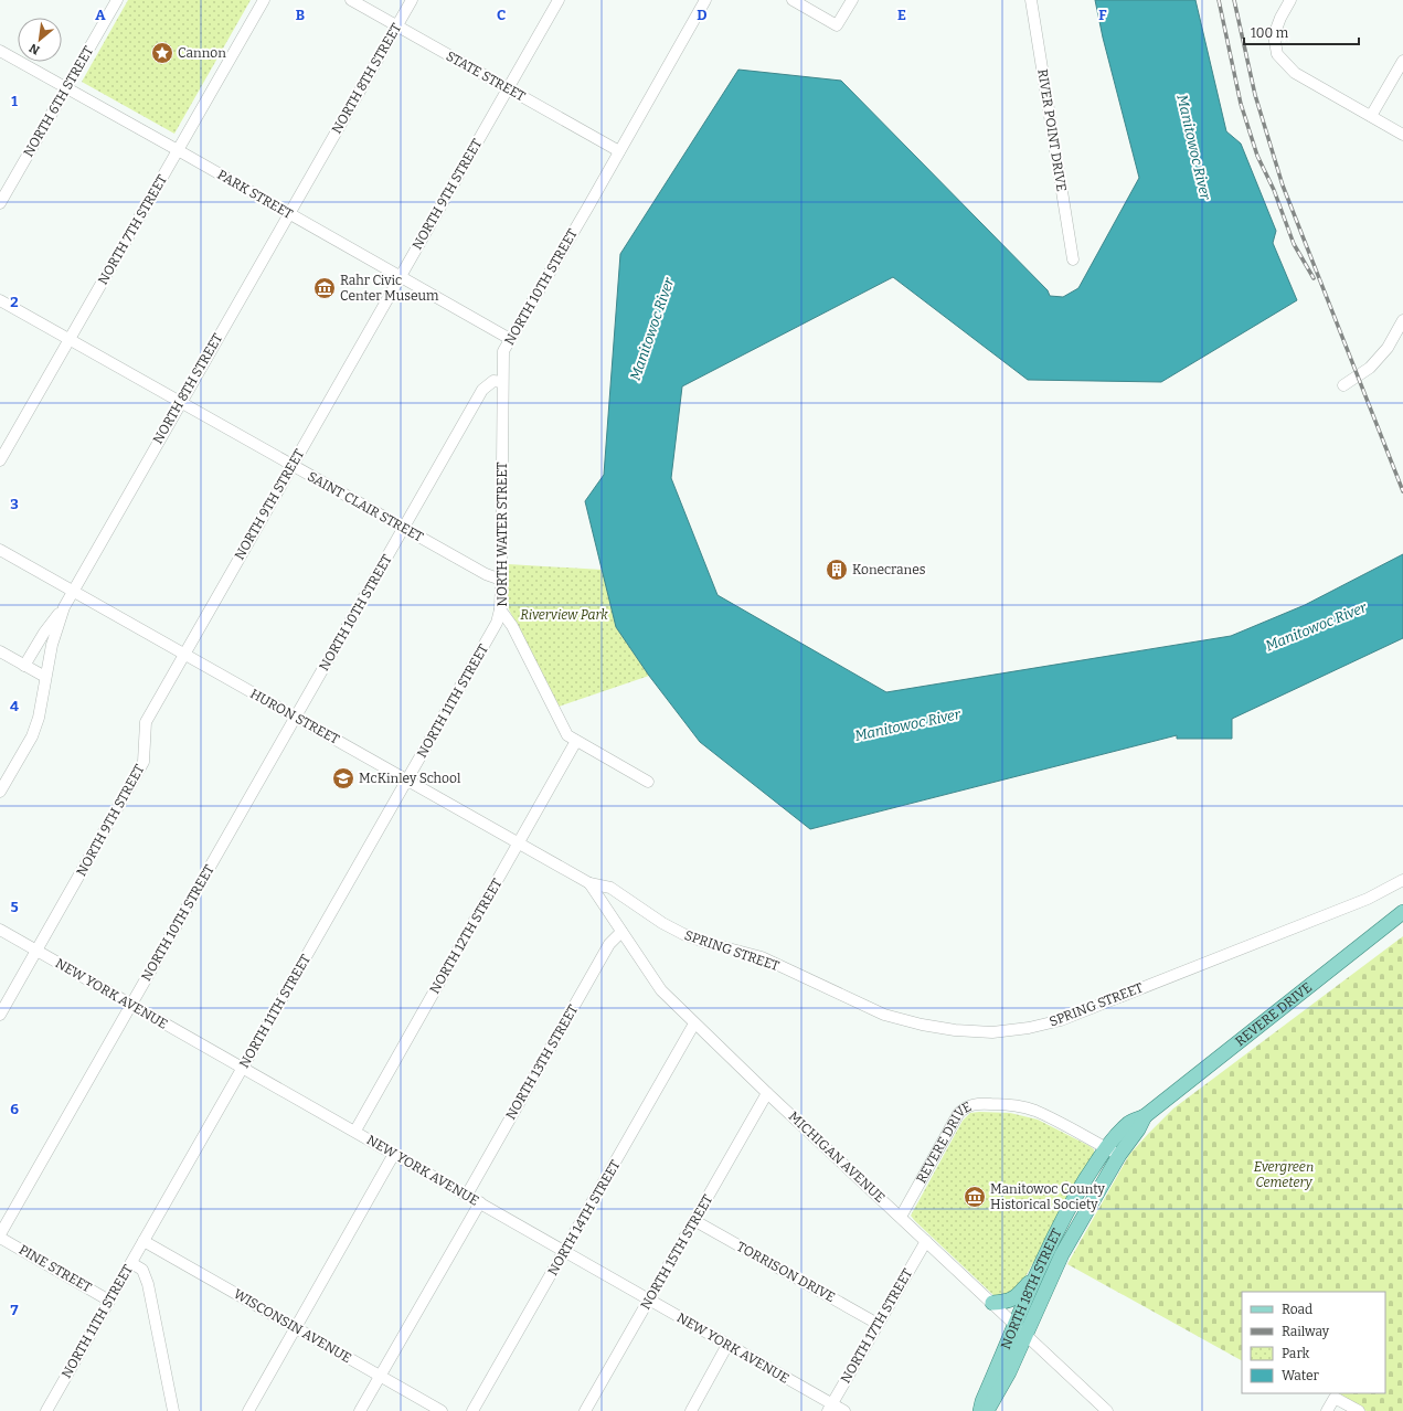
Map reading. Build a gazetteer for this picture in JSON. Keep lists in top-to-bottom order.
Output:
{
  "streets": {
    "main road": ["REVERE DRIVE", "NORTH 18TH STREET"],
    "street": [
      "STATE STREET",
      "NORTH 8TH STREET",
      "NORTH 6TH STREET",
      "RIVER POINT DRIVE",
      "PARK STREET",
      "NORTH 9TH STREET",
      "NORTH 7TH STREET",
      "NORTH 10TH STREET",
      "SAINT CLAIR STREET",
      "NORTH WATER STREET",
      "NORTH 11TH STREET",
      "HURON STREET",
      "NORTH 12TH STREET",
      "SPRING STREET",
      "NEW YORK AVENUE",
      "NORTH 13TH STREET",
      "MICHIGAN AVENUE",
      "NORTH 14TH STREET",
      "NORTH 15TH STREET",
      "PINE STREET",
      "TORRISON DRIVE",
      "WISCONSIN AVENUE",
      "NORTH 17TH STREET"
    ]
  },
  "crossings": [
    ["STATE STREET", "NORTH 8TH STREET"],
    ["STATE STREET", "NORTH 9TH STREET"],
    ["STATE STREET", "NORTH 10TH STREET"],
    ["NORTH 8TH STREET", "PARK STREET"],
    ["NORTH 8TH STREET", "SAINT CLAIR STREET"],
    ["NORTH 8TH STREET", "HURON STREET"],
    ["NORTH 6TH STREET", "PARK STREET"],
    ["PARK STREET", "NORTH 9TH STREET"],
    ["PARK STREET", "NORTH 7TH STREET"],
    ["PARK STREET", "NORTH 10TH STREET"],
    ["NORTH 9TH STREET", "SAINT CLAIR STREET"],
    ["NORTH 9TH STREET", "HURON STREET"],
    ["NORTH 9TH STREET", "NEW YORK AVENUE"],
    ["NORTH 7TH STREET", "SAINT CLAIR STREET"],
    ["NORTH 10TH STREET", "SAINT CLAIR STREET"],
    ["NORTH 10TH STREET", "NORTH WATER STREET"],
    ["NORTH 10TH STREET", "HURON STREET"],
    ["NORTH 10TH STREET", "NEW YORK AVENUE"],
    ["SAINT CLAIR STREET", "NORTH WATER STREET"],
    ["NORTH WATER STREET", "NORTH 11TH STREET"],
    ["NORTH WATER STREET", "NORTH 12TH STREET"],
    ["NORTH 11TH STREET", "HURON STREET"],
    ["NORTH 11TH STREET", "NEW YORK AVENUE"],
    ["NORTH 11TH STREET", "PINE STREET"],
    ["NORTH 11TH STREET", "WISCONSIN AVENUE"],
    ["HURON STREET", "NORTH 12TH STREET"],
    ["HURON STREET", "SPRING STREET"],
    ["HURON STREET", "MICHIGAN AVENUE"],
    ["NORTH 12TH STREET", "NEW YORK AVENUE"],
    ["SPRING STREET", "MICHIGAN AVENUE"],
    ["NEW YORK AVENUE", "NORTH 13TH STREET"],
    ["NEW YORK AVENUE", "NORTH 14TH STREET"],
    ["NEW YORK AVENUE", "NORTH 15TH STREET"],
    ["NEW YORK AVENUE", "NORTH 17TH STREET"],
    ["REVERE DRIVE", "MICHIGAN AVENUE"],
    ["REVERE DRIVE", "NORTH 18TH STREET"],
    ["NORTH 13TH STREET", "MICHIGAN AVENUE"],
    ["MICHIGAN AVENUE", "NORTH 14TH STREET"],
    ["MICHIGAN AVENUE", "NORTH 15TH STREET"],
    ["MICHIGAN AVENUE", "NORTH 18TH STREET"],
    ["MICHIGAN AVENUE", "NORTH 17TH STREET"],
    ["NORTH 15TH STREET", "TORRISON DRIVE"],
    ["TORRISON DRIVE", "NORTH 17TH STREET"]
  ],
  "water": ["Manitowoc River"],
  "parks": ["Riverview Park", "Evergreen Cemetery"],
  "places": {
    "place": ["Cannon"],
    "museum": ["Rahr Civic Center Museum", "Manitowoc County Historical Society"],
    "building": ["Konecranes"],
    "school or university": ["McKinley School"]
  },
  "legend": [
    "Road",
    "Railway",
    "Park",
    "Water"
  ],
  "scale_bar": "100 m",
  "north": "bottom left",
  "grid": {
    "columns": [
      "A",
      "B",
      "C",
      "D",
      "E",
      "F"
    ],
    "rows": [
      "1",
      "2",
      "3",
      "4",
      "5",
      "6",
      "7"
    ]
  }
}
